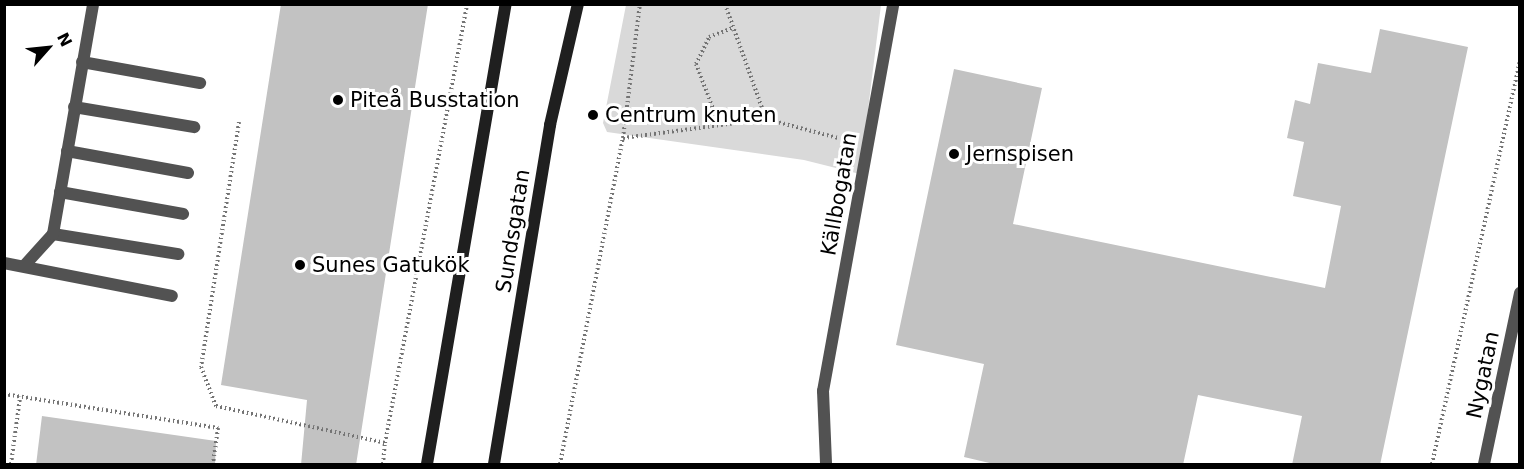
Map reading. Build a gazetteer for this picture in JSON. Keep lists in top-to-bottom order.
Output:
{
  "streets": {
    "main road": ["Sundsgatan"],
    "street": ["Källbogatan", "Nygatan"]
  },
  "places": [
    "Piteå Busstation",
    "Centrum knuten",
    "Jernspisen",
    "Sunes Gatukök"
  ],
  "north": "top right"
}
